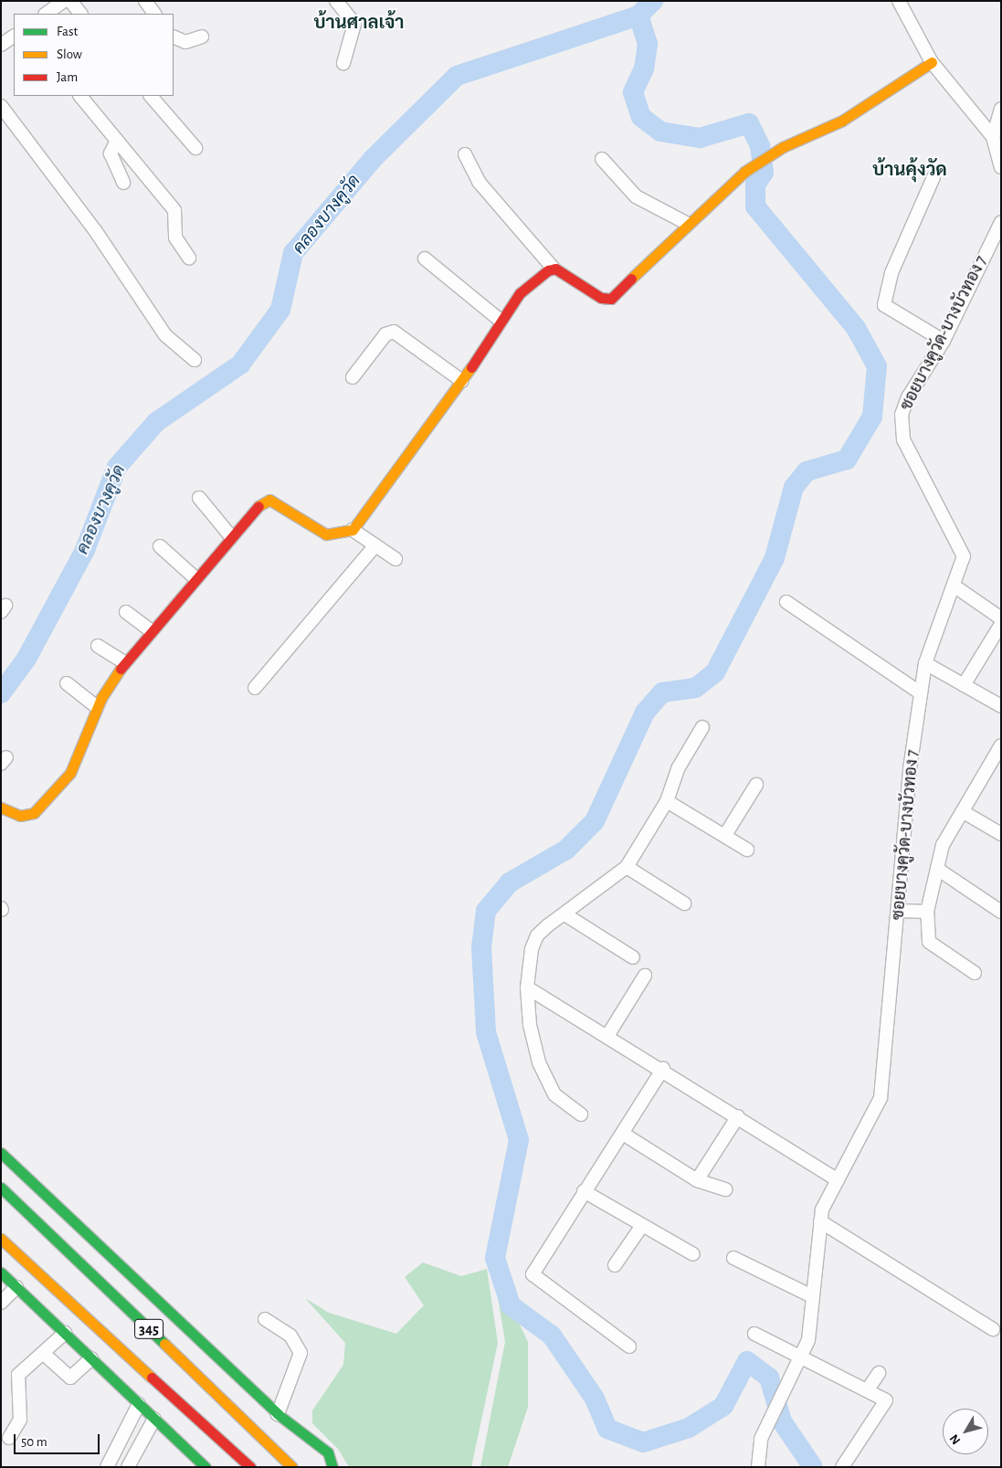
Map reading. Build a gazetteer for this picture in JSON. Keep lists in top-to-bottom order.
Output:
{
  "streets": {
    "main road": ["345"],
    "street": ["ซอยบางคูวัด-บางบัวทอง 7"]
  },
  "districts": ["บ้านศาลเจ้า", "บ้านคุ้งวัด"],
  "water": ["คลองบางคูวัด"],
  "legend": ["Fast", "Slow", "Jam"],
  "scale_bar": "50 m",
  "north": "bottom left"
}
